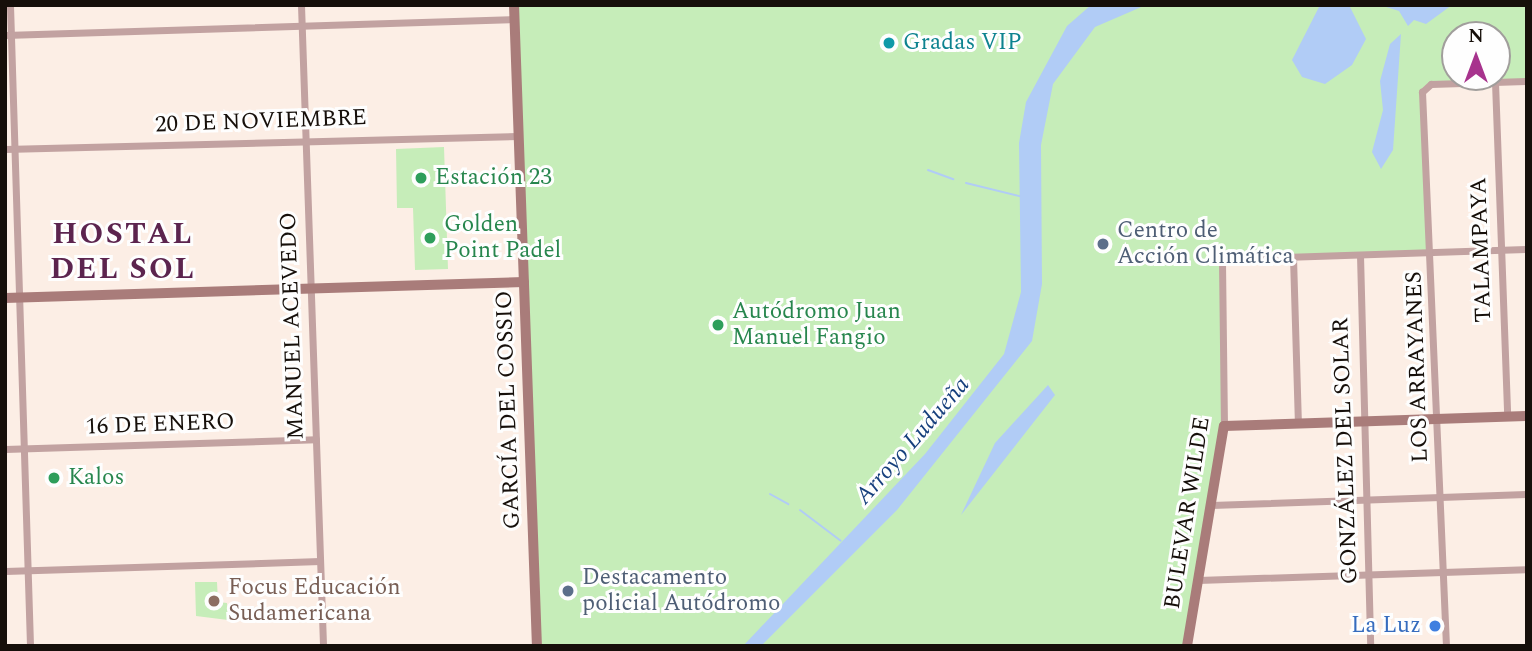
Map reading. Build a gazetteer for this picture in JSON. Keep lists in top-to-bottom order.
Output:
{
  "streets": {
    "street": [
      "20 DE NOVIEMBRE",
      "TALAMPAYA",
      "MANUEL ACEVEDO",
      "LOS ARRAYANES",
      "GARCÍA DEL COSSIO",
      "16 DE ENERO",
      "GONZÁLEZ DEL SOLAR",
      "BULEVAR WILDE"
    ]
  },
  "crossings": [
    ["20 DE NOVIEMBRE", "MANUEL ACEVEDO"],
    ["20 DE NOVIEMBRE", "GARCÍA DEL COSSIO"],
    ["MANUEL ACEVEDO", "16 DE ENERO"]
  ],
  "districts": ["HOSTAL DEL SOL"],
  "water": ["Arroyo Ludueña"],
  "places": [
    "Gradas VIP",
    "Estación 23",
    "Golden Point Padel",
    "Centro de Acción Climática",
    "Autódromo Juan Manuel Fangio",
    "Kalos",
    "Destacamento policial Autódromo",
    "Focus Educación Sudamericana",
    "La Luz"
  ],
  "north": "top"
}
